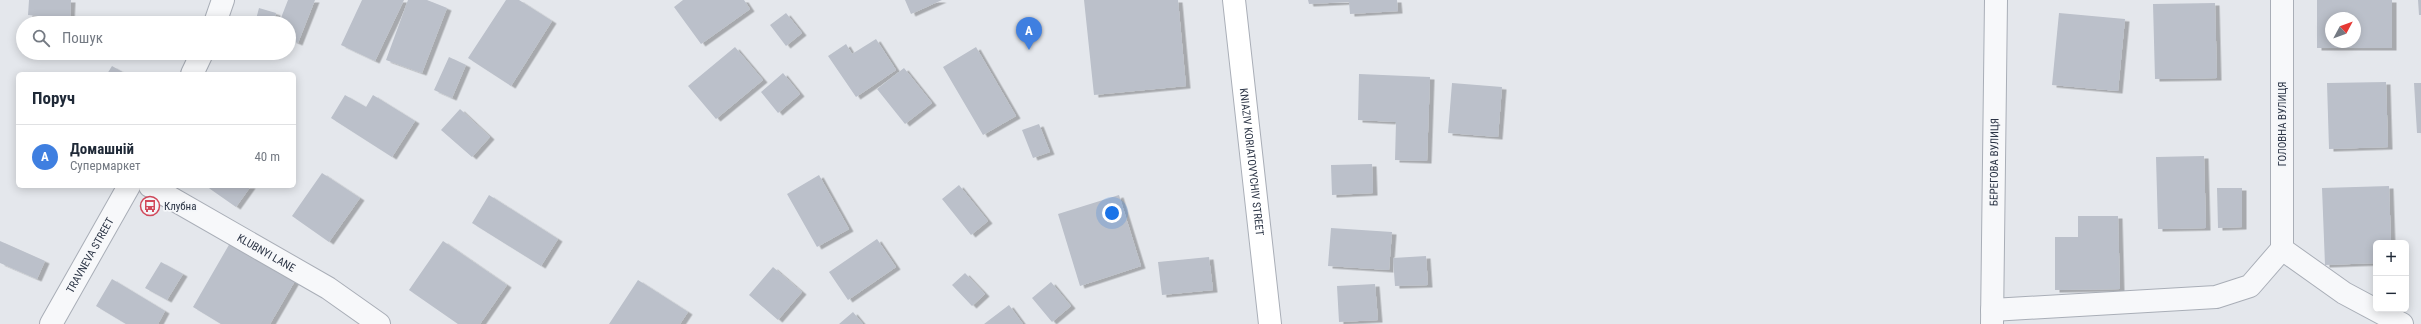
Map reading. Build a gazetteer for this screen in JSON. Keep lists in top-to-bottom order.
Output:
{
  "streets": {
    "main road": ["KNIAZIV KORIATOVYCHIV STREET"],
    "street": [
      "ГОЛОВНА ВУЛИЦЯ",
      "БЕРЕГОВА ВУЛИЦЯ",
      "KLUBNYI LANE",
      "TRAVNEVA STREET"
    ]
  },
  "places": {
    "bus stop": ["Клубна"]
  },
  "north": "top right",
  "page": {
    "search": "Пошук",
    "pins": "A",
    "heading": "Поруч",
    "list": [
      {
        "mark": "A",
        "name": "Домашній",
        "note": "Супермаркет",
        "value": "40 m"
      }
    ],
    "map_buttons": ["+", "−"]
  }
}
